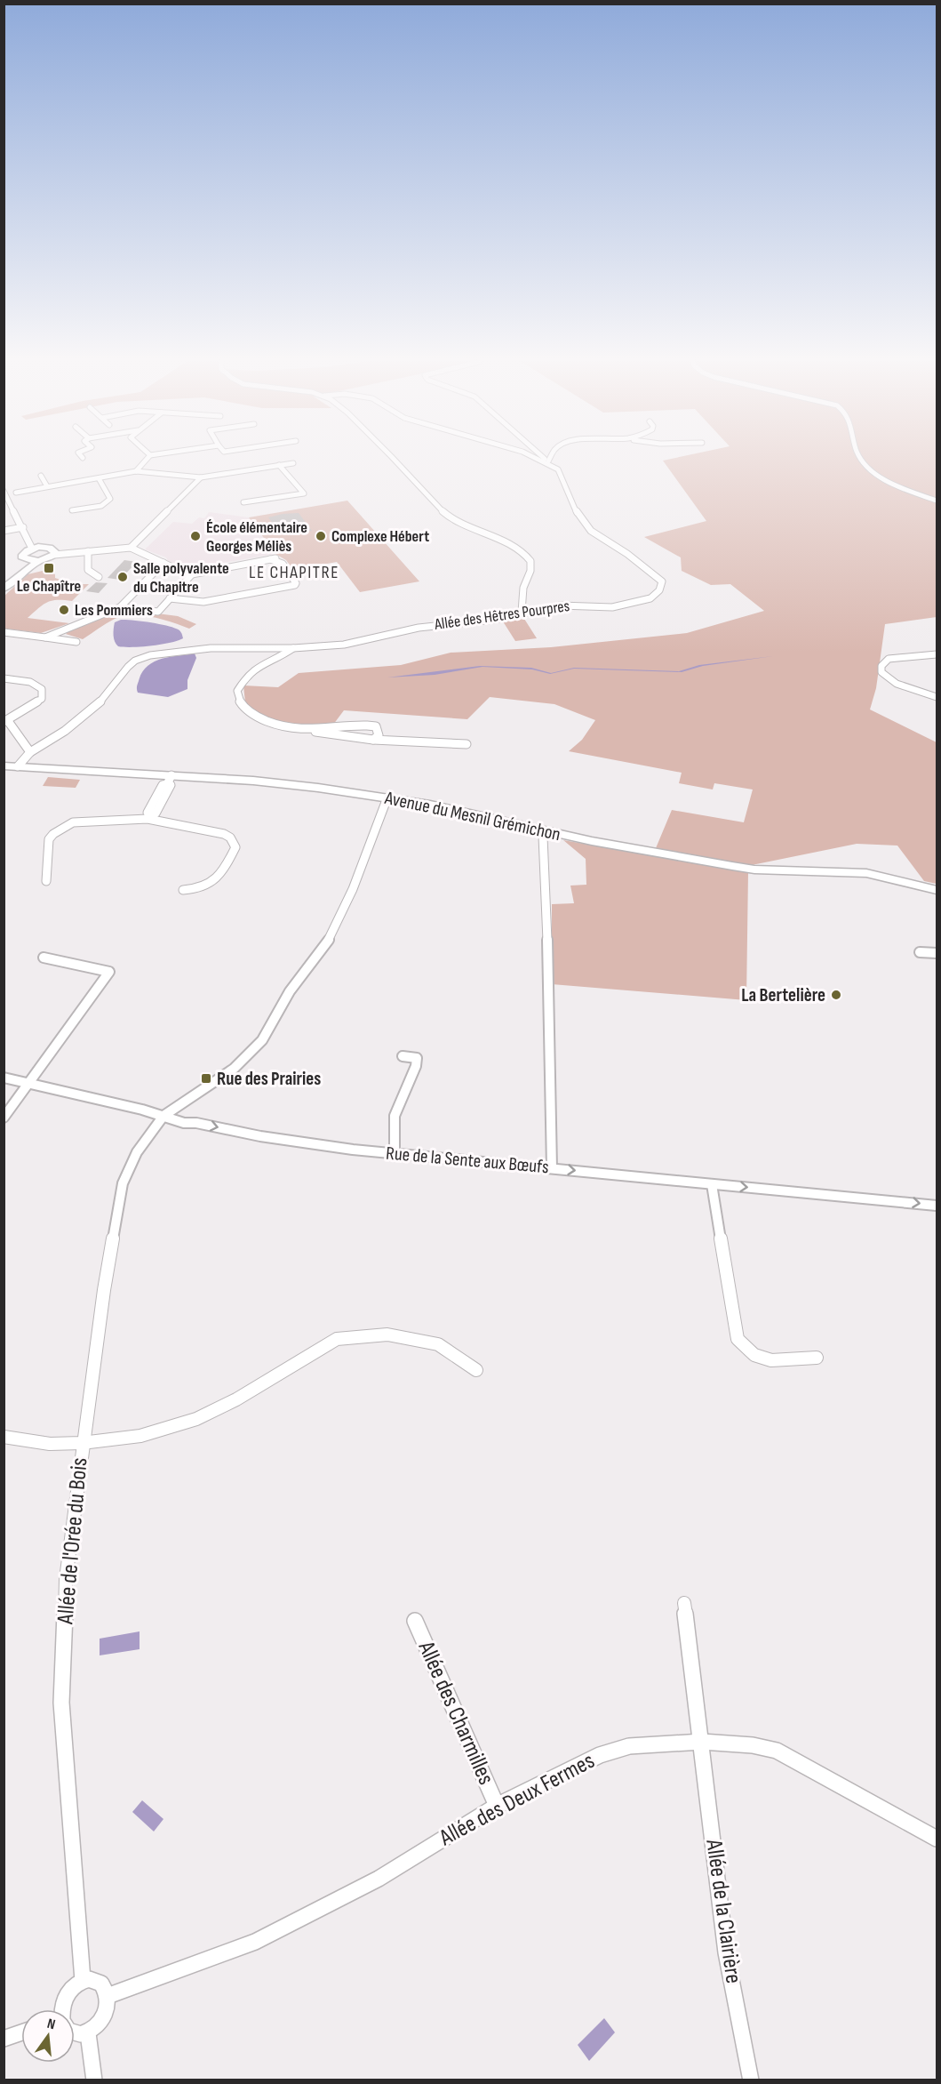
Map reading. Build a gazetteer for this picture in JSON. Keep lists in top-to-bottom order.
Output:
{
  "streets": {
    "street": [
      "Allée des Hêtres Pourpres",
      "Avenue du Mesnil Grémichon",
      "Rue de la Sente aux Bœufs",
      "Allée de l'Orée du Bois",
      "Allée des Charmilles",
      "Allée des Deux Fermes",
      "Allée de la Clairière"
    ]
  },
  "crossings": [
    ["Allée des Hêtres Pourpres", "Avenue du Mesnil Grémichon"],
    ["Avenue du Mesnil Grémichon", "Allée de l'Orée du Bois"],
    ["Rue de la Sente aux Bœufs", "Allée de l'Orée du Bois"],
    ["Allée des Charmilles", "Allée des Deux Fermes"],
    ["Allée des Deux Fermes", "Allée de la Clairière"]
  ],
  "one_way": ["Rue de la Sente aux Bœufs"],
  "districts": ["LE CHAPITRE"],
  "places": {
    "other": [
      "École élémentaire Georges Méliès",
      "Complexe Hébert",
      "Salle polyvalente du Chapitre",
      "Les Pommiers",
      "La Bertelière"
    ],
    "transit": ["Le Chapître", "Rue des Prairies"]
  },
  "north": "top"
}
